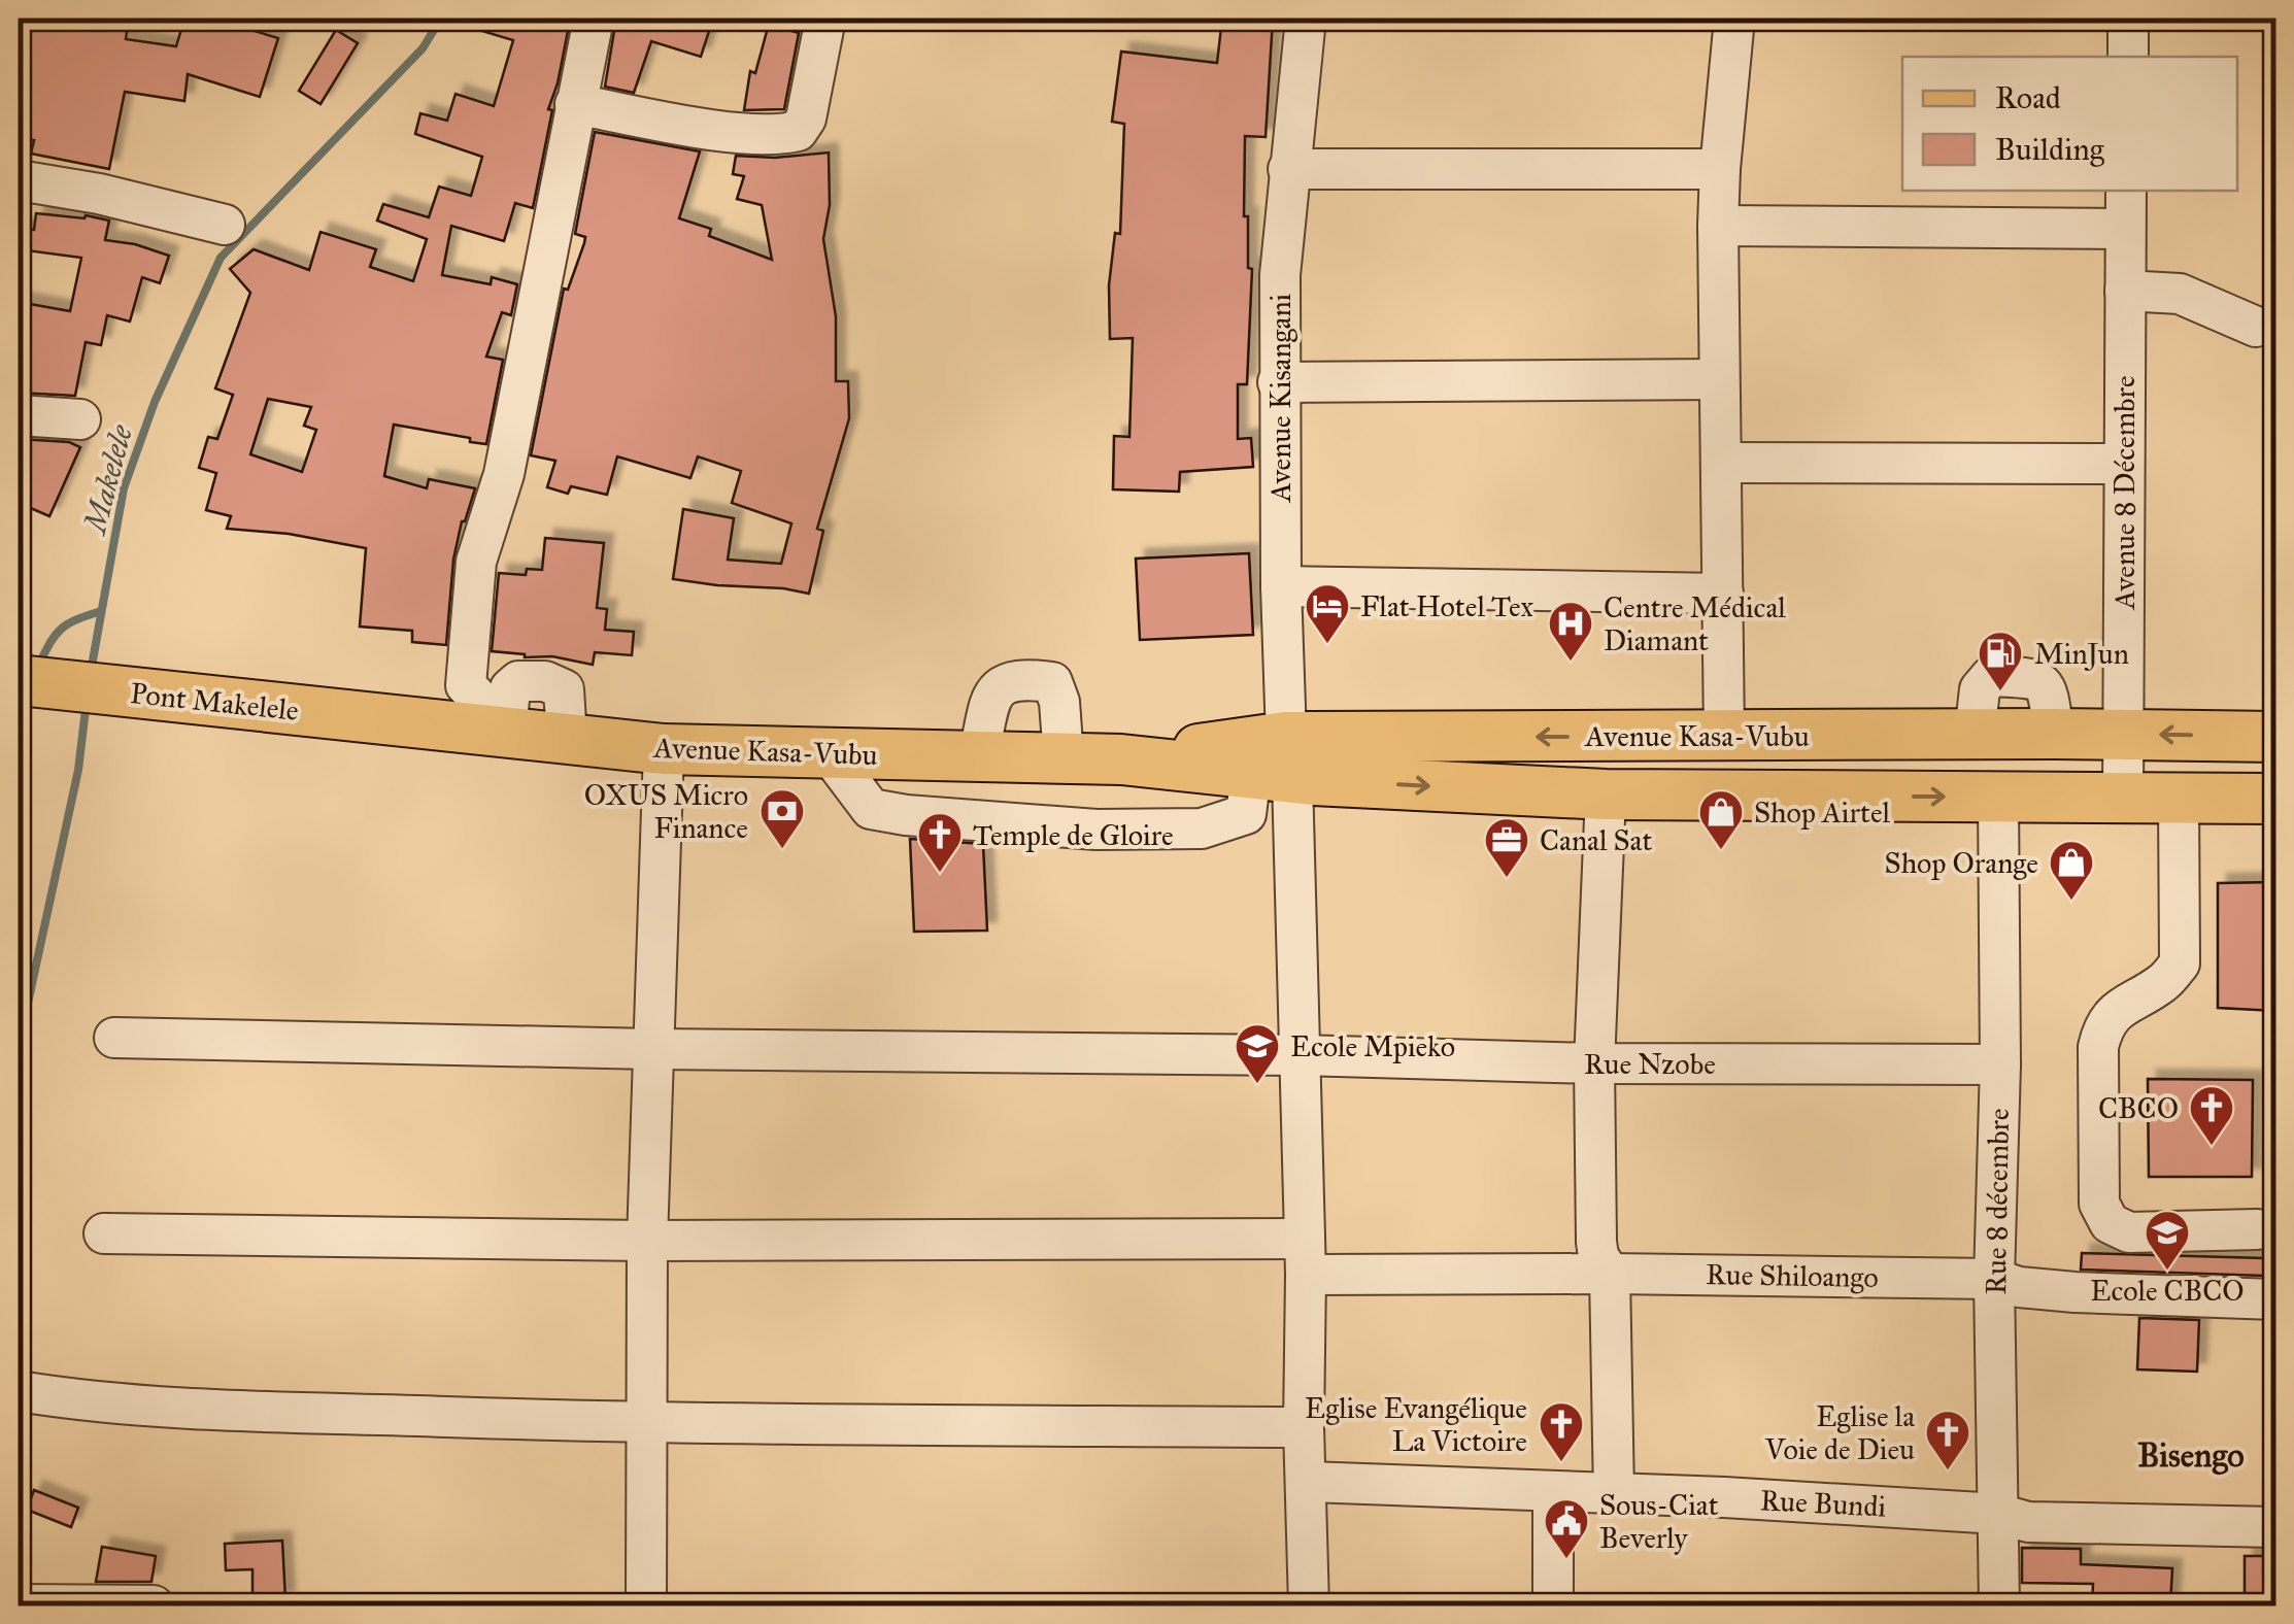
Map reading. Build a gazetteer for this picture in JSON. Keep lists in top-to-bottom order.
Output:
{
  "streets": {
    "main road": ["Pont Makelele", "Avenue Kasa-Vubu"],
    "street": [
      "Avenue Kisangani",
      "Avenue 8 Décembre",
      "Rue Nzobe",
      "Rue 8 décembre",
      "Rue Shiloango",
      "Rue Bundi"
    ]
  },
  "crossings": [
    ["Avenue Kisangani", "Avenue Kasa-Vubu"],
    ["Avenue Kisangani", "Rue Nzobe"],
    ["Avenue Kisangani", "Rue Shiloango"],
    ["Avenue Kisangani", "Rue Bundi"],
    ["Avenue 8 Décembre", "Avenue Kasa-Vubu"],
    ["Pont Makelele", "Avenue Kasa-Vubu"],
    ["Avenue Kasa-Vubu", "Rue 8 décembre"],
    ["Rue Nzobe", "Rue 8 décembre"],
    ["Rue 8 décembre", "Rue Shiloango"],
    ["Rue 8 décembre", "Rue Bundi"]
  ],
  "districts": ["Bisengo"],
  "water": ["Makelele"],
  "places": {
    "hotel": ["Flat Hotel Tex"],
    "hospital": ["Centre Médical Diamant"],
    "fuel station": ["MinJun"],
    "bank": ["OXUS Micro Finance"],
    "shop": ["Shop Airtel", "Shop Orange"],
    "church": [
      "Temple de Gloire",
      "CBCO",
      "Eglise Evangélique La Victoire",
      "Eglise la Voie de Dieu"
    ],
    "office": ["Canal Sat"],
    "school or university": ["Ecole Mpieko", "Ecole CBCO"],
    "public building": ["Sous-Ciat Beverly"]
  },
  "legend": ["Road", "Building"]
}
